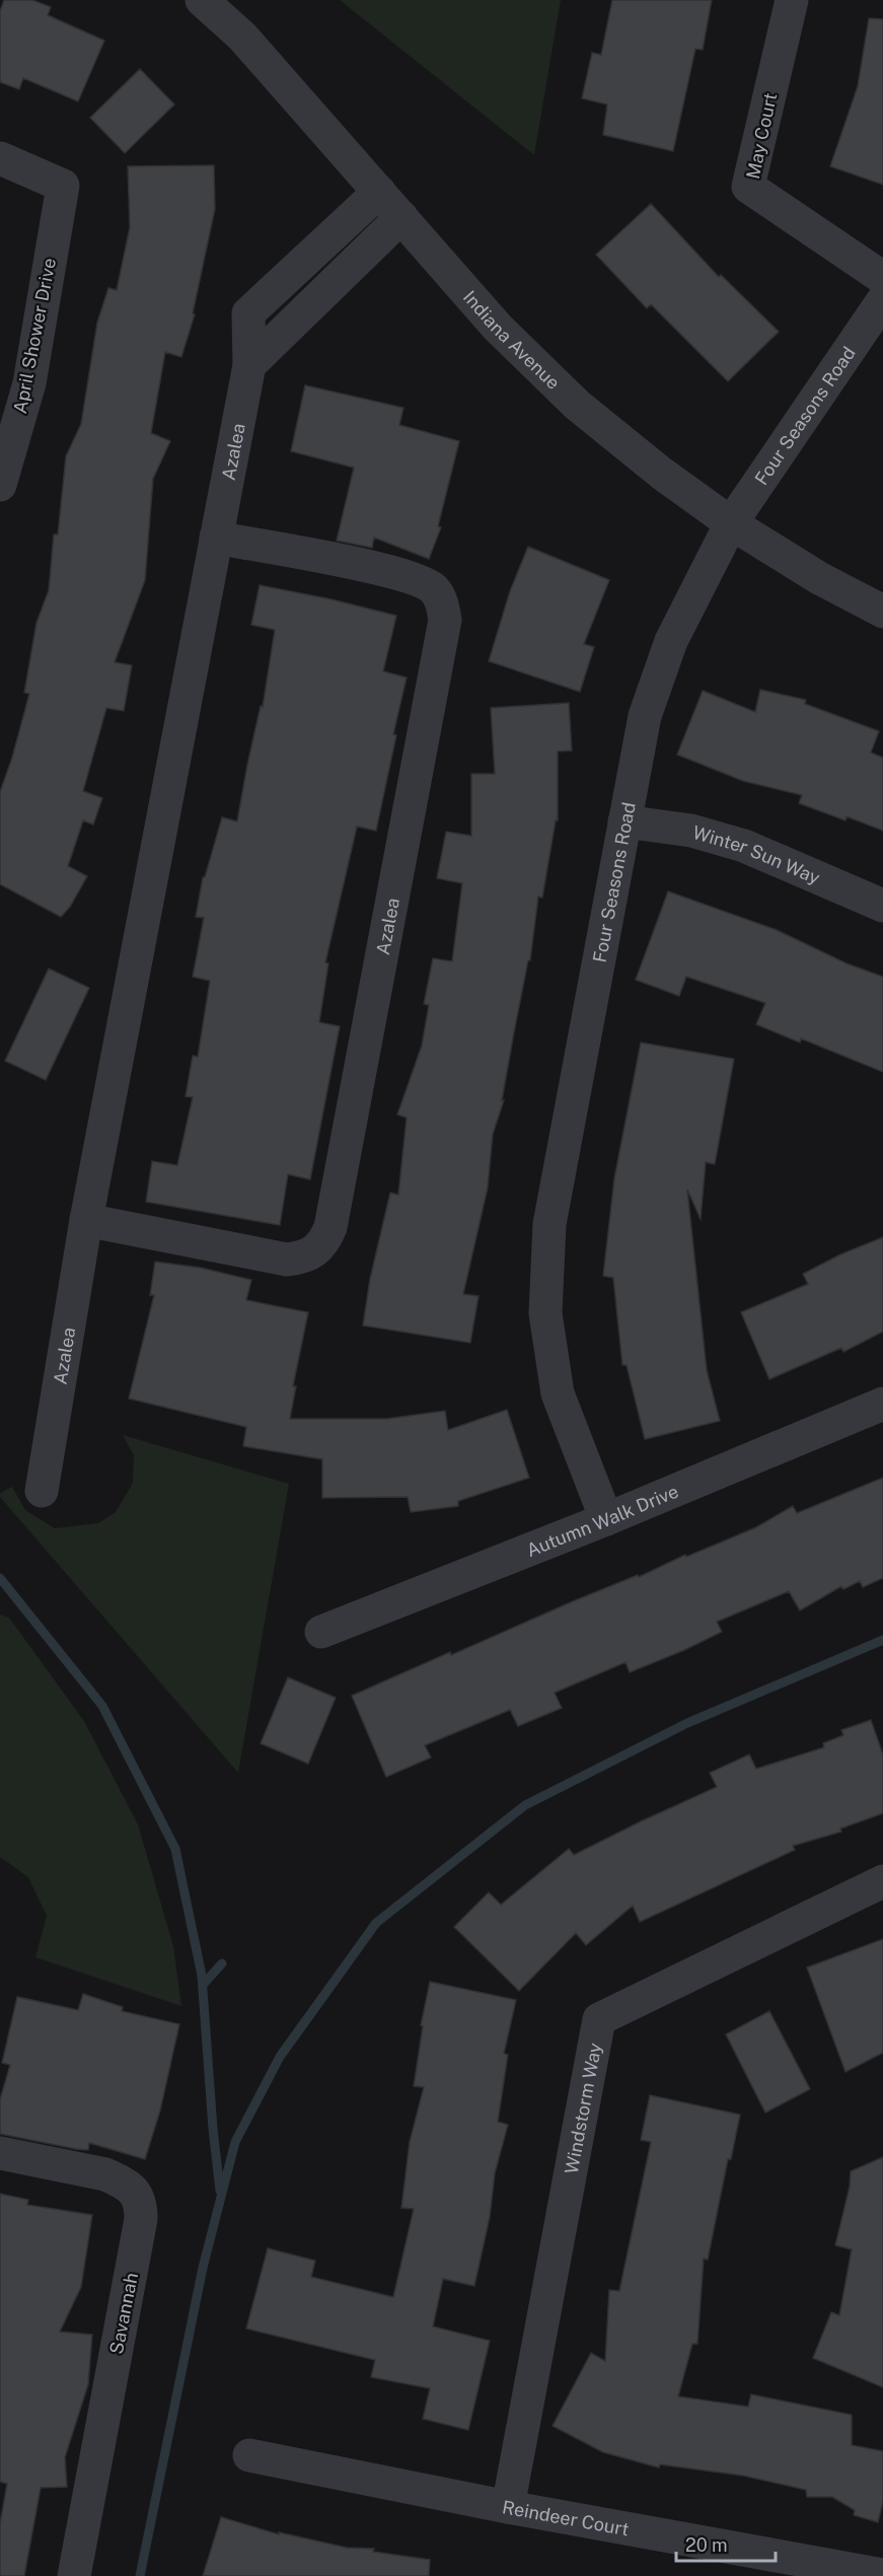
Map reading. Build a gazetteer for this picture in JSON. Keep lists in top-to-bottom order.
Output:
{
  "streets": {
    "street": [
      "May Court",
      "April Shower Drive",
      "Indiana Avenue",
      "Four Seasons Road",
      "Azalea",
      "Winter Sun Way",
      "Autumn Walk Drive",
      "Windstorm Way",
      "Savannah",
      "Reindeer Court"
    ]
  },
  "crossings": [
    ["Indiana Avenue", "Four Seasons Road"],
    ["Indiana Avenue", "Azalea"],
    ["Four Seasons Road", "Winter Sun Way"],
    ["Four Seasons Road", "Autumn Walk Drive"],
    ["Windstorm Way", "Reindeer Court"]
  ],
  "scale_bar": "20 m"
}
